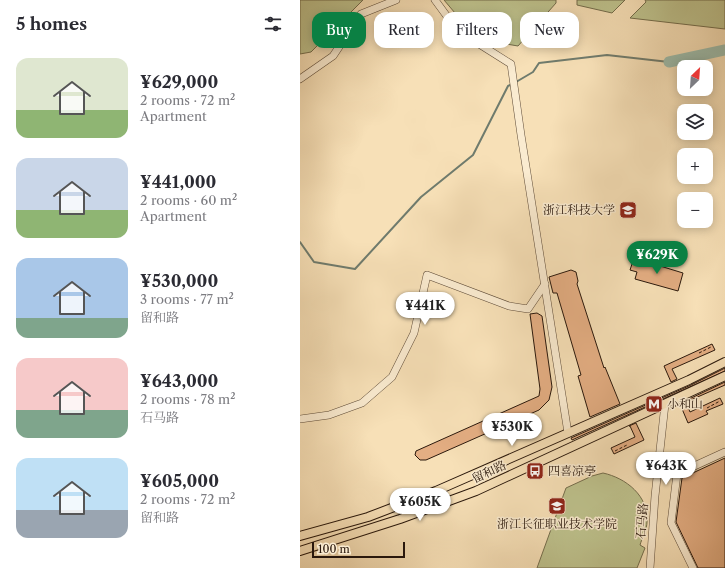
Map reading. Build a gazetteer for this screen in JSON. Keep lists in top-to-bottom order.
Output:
{
  "streets": {
    "main road": ["留和路"],
    "street": ["石马路"]
  },
  "crossings": [
    ["留和路", "石马路"]
  ],
  "places": {
    "school or university": ["浙江科技大学", "浙江长征职业技术学院"],
    "metro station": ["小和山"],
    "bus stop": ["四喜凉亭"]
  },
  "scale_bar": "100 m",
  "north": "top right",
  "page": {
    "heading": "5 homes",
    "chip": [
      "Buy",
      "Rent",
      "Filters",
      "New"
    ],
    "list": [
      {
        "name": "¥629,000",
        "note": "2 rooms · 72 m² · Apartment"
      },
      {
        "name": "¥441,000",
        "note": "2 rooms · 60 m² · Apartment"
      },
      {
        "name": "¥530,000",
        "note": "3 rooms · 77 m² · 留和路"
      },
      {
        "name": "¥643,000",
        "note": "2 rooms · 78 m² · 石马路"
      },
      {
        "name": "¥605,000",
        "note": "2 rooms · 72 m² · 留和路"
      }
    ],
    "map_buttons": ["+", "−"],
    "price": [
      "¥629K",
      "¥441K",
      "¥530K",
      "¥643K",
      "¥605K"
    ],
    "scale": "100 m"
  }
}
